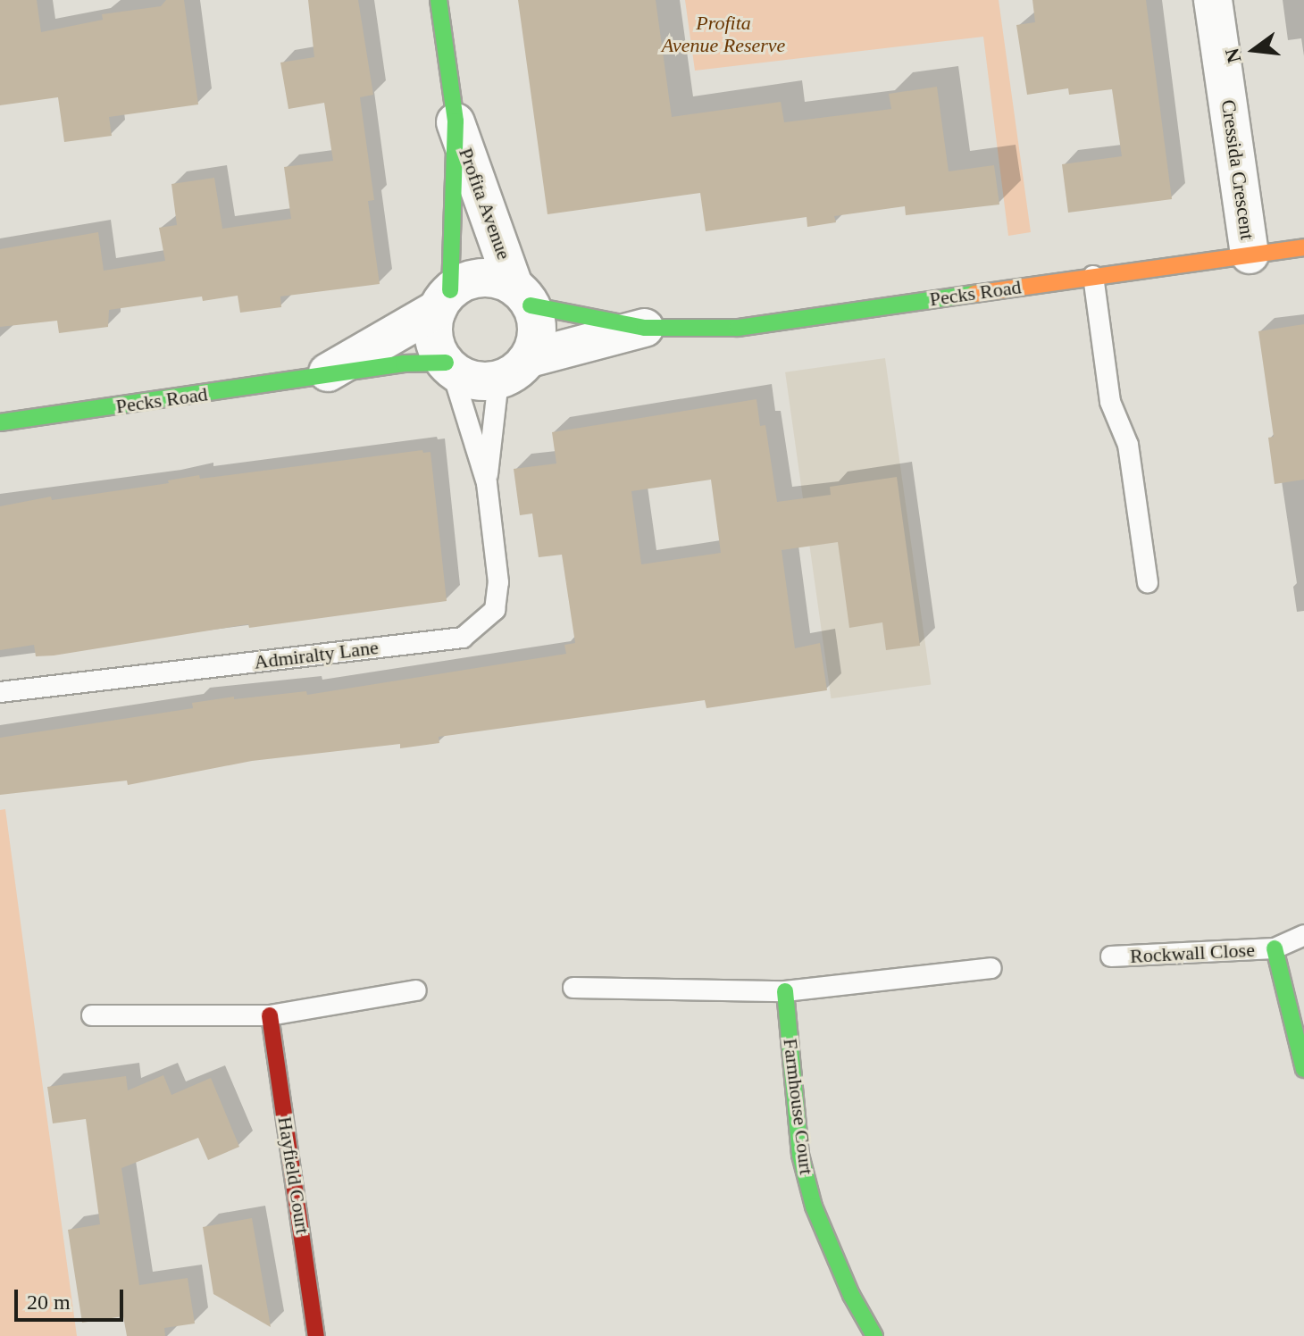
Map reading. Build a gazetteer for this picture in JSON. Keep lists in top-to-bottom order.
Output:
{
  "streets": {
    "street": [
      "Cressida Crescent",
      "Profita Avenue",
      "Pecks Road",
      "Rockwall Close",
      "Farmhouse Court",
      "Hayfield Court"
    ],
    "lane": ["Admiralty Lane"]
  },
  "crossings": [
    ["Cressida Crescent", "Pecks Road"],
    ["Profita Avenue", "Pecks Road"],
    ["Profita Avenue", "Admiralty Lane"],
    ["Pecks Road", "Admiralty Lane"]
  ],
  "parks": ["Profita Avenue Reserve"],
  "scale_bar": "20 m",
  "north": "left"
}
